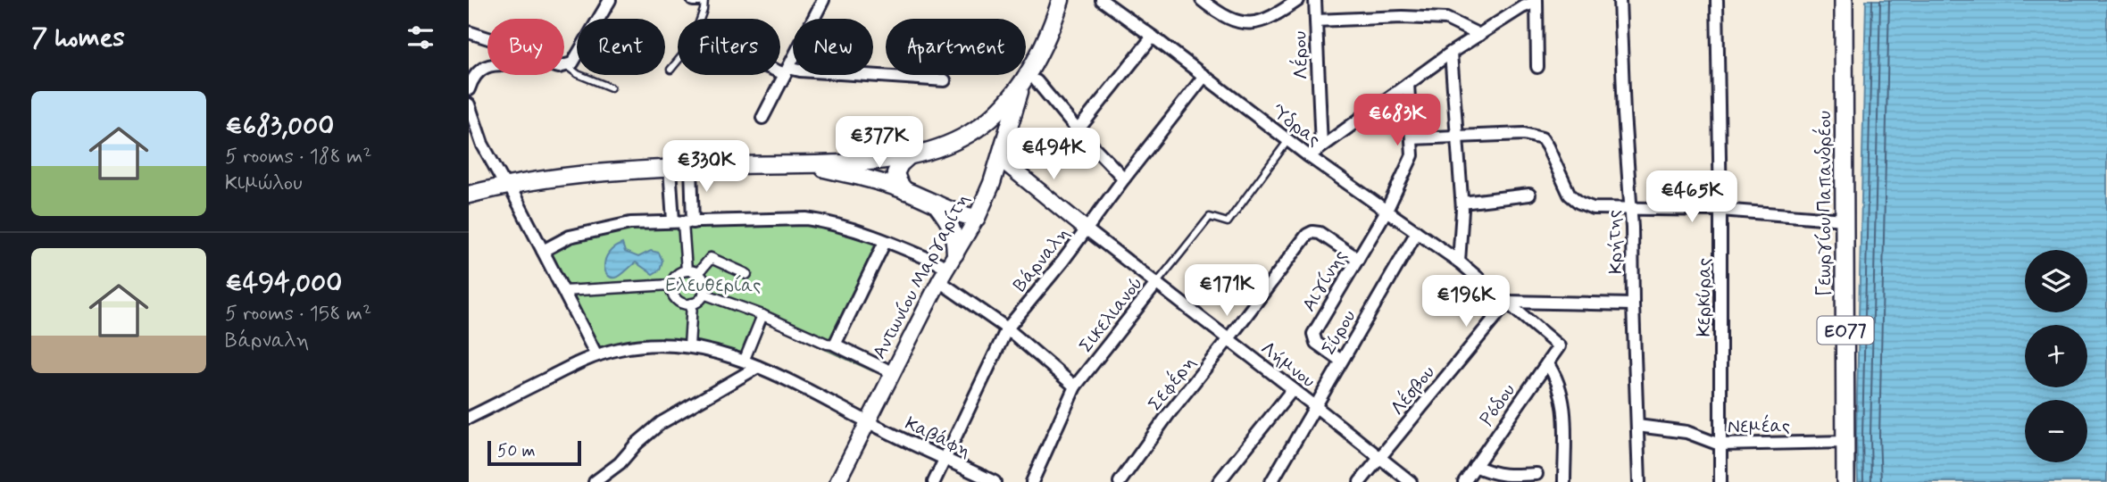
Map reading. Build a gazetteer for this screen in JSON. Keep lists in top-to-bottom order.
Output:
{
  "streets": {
    "main road": ["Γεωργίου Παπανδρέου", "Αντωνίου Μαργαρίτη", "ΕΟ77"],
    "street": [
      "Λέρου",
      "Ύδρας",
      "Κρήτης",
      "Βάρναλη",
      "Αιγίνης",
      "Κερκύρας",
      "Σικελιανού",
      "Σύρου",
      "Λήμνου",
      "Σεφέρη",
      "Λέσβου",
      "Ρόδου",
      "Νεμέας",
      "Καβάφη"
    ]
  },
  "crossings": [
    ["Ύδρας", "Βάρναλη"],
    ["Ύδρας", "Αιγίνης"],
    ["Ύδρας", "Σικελιανού"],
    ["Ύδρας", "Σύρου"],
    ["Ύδρας", "Λέσβου"],
    ["Ύδρας", "Ρόδου"],
    ["Γεωργίου Παπανδρέου", "Νεμέας"],
    ["Κρήτης", "Νεμέας"],
    ["Βάρναλη", "Λήμνου"],
    ["Βάρναλη", "Καβάφη"],
    ["Αντωνίου Μαργαρίτη", "Καβάφη"],
    ["Αιγίνης", "Σύρου"],
    ["Αιγίνης", "Σεφέρη"],
    ["Κερκύρας", "Νεμέας"],
    ["Σικελιανού", "Λήμνου"],
    ["Σύρου", "Λήμνου"],
    ["Λήμνου", "Σεφέρη"],
    ["Λήμνου", "Λέσβου"]
  ],
  "parks": ["Ελευθερίας"],
  "scale_bar": "50 m",
  "page": {
    "heading": "7 homes",
    "chip": [
      "Buy",
      "Rent",
      "Filters",
      "New",
      "Apartment"
    ],
    "list": [
      {
        "name": "€683,000",
        "note": "5 rooms · 188 m² · Κιμώλου"
      },
      {
        "name": "€494,000",
        "note": "5 rooms · 158 m² · Βάρναλη"
      }
    ],
    "price": [
      "€683K",
      "€377K",
      "€494K",
      "€330K",
      "€465K",
      "€171K",
      "€196K"
    ],
    "map_buttons": ["+", "−"],
    "scale": "50 m"
  }
}
